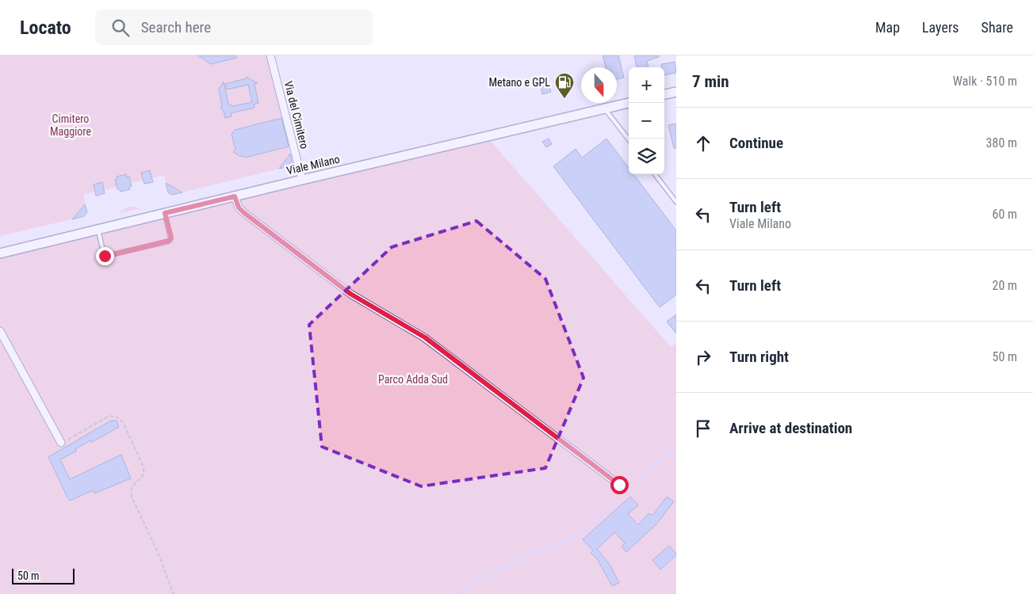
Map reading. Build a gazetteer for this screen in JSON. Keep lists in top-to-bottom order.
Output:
{
  "streets": {
    "street": ["Via del Cimitero", "Viale Milano"]
  },
  "crossings": [
    ["Via del Cimitero", "Viale Milano"]
  ],
  "parks": ["Cimitero Maggiore", "Parco Adda Sud"],
  "places": {
    "fuel station": ["Metano e GPL"]
  },
  "scale_bar": "50 m",
  "north": "bottom",
  "page": {
    "header": "Locato",
    "search": "Search here",
    "nav": ["Map", "Layers", "Share"],
    "heading": ["7 min", "Walk · 510 m"],
    "map_buttons": ["+", "−"],
    "list": [
      ["Continue", "380 m"],
      ["Turn left", "Viale Milano", "60 m"],
      ["Turn left", "20 m"],
      ["Turn right", "50 m"],
      "Arrive at destination"
    ],
    "scale": "50 m"
  }
}
